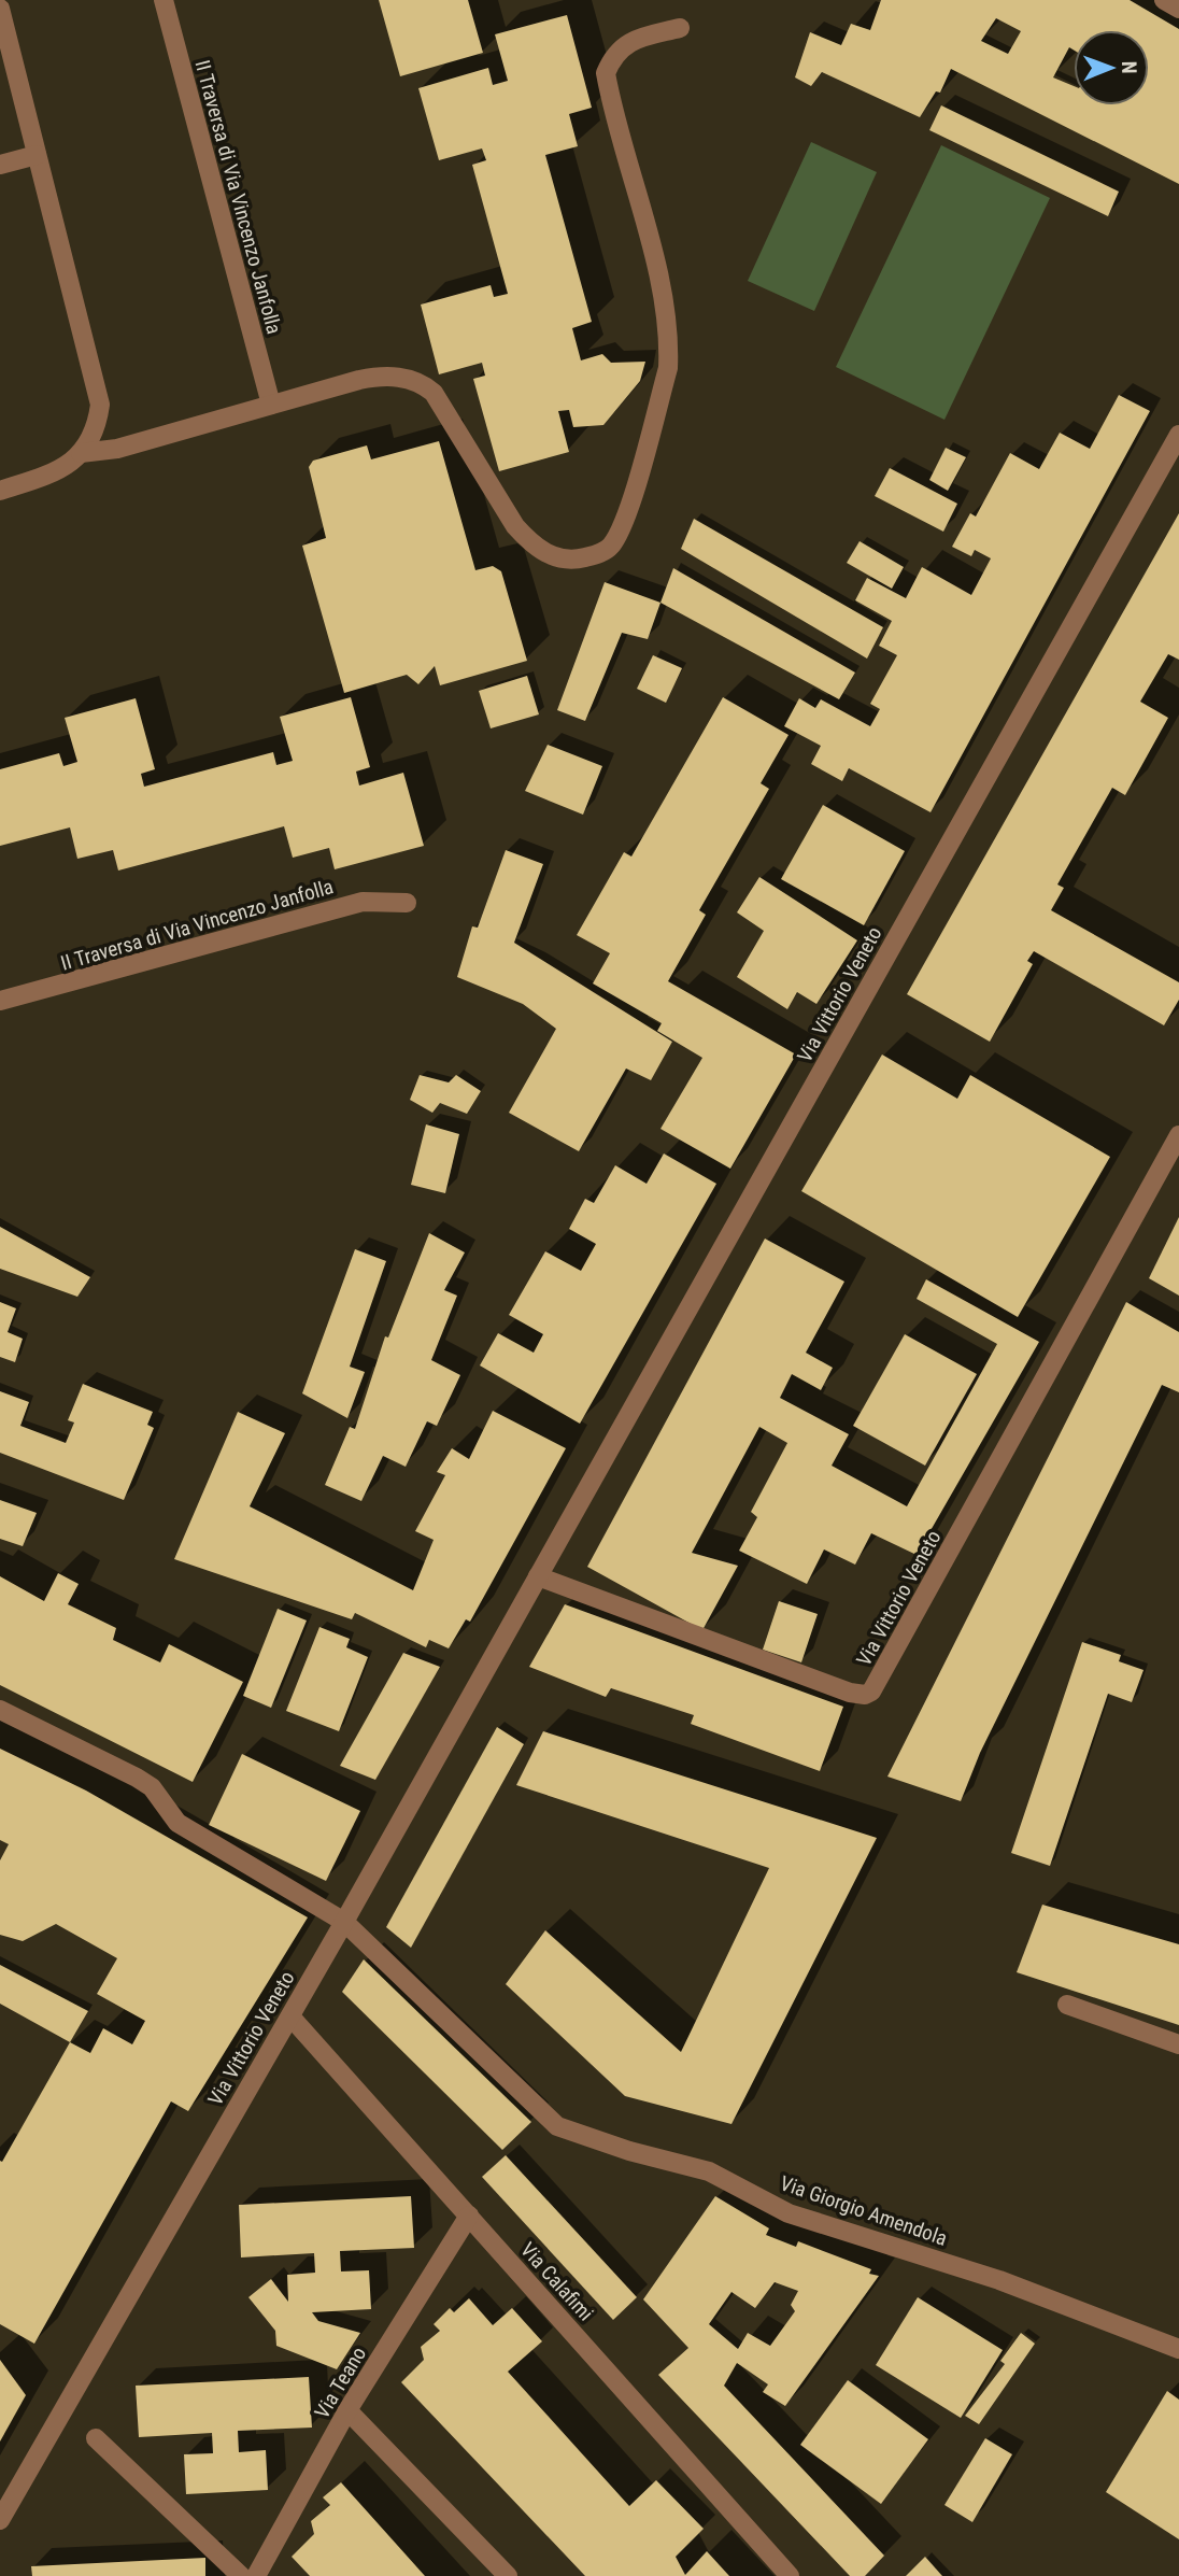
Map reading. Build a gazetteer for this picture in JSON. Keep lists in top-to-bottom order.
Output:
{
  "streets": {
    "street": [
      "II Traversa di Via Vincenzo Janfolla",
      "Via Vittorio Veneto",
      "Via Giorgio Amendola",
      "Via Calafimi",
      "Via Teano"
    ]
  },
  "crossings": [
    ["Via Vittorio Veneto", "Via Giorgio Amendola"],
    ["Via Vittorio Veneto", "Via Calafimi"],
    ["Via Calafimi", "Via Teano"]
  ],
  "north": "right"
}
